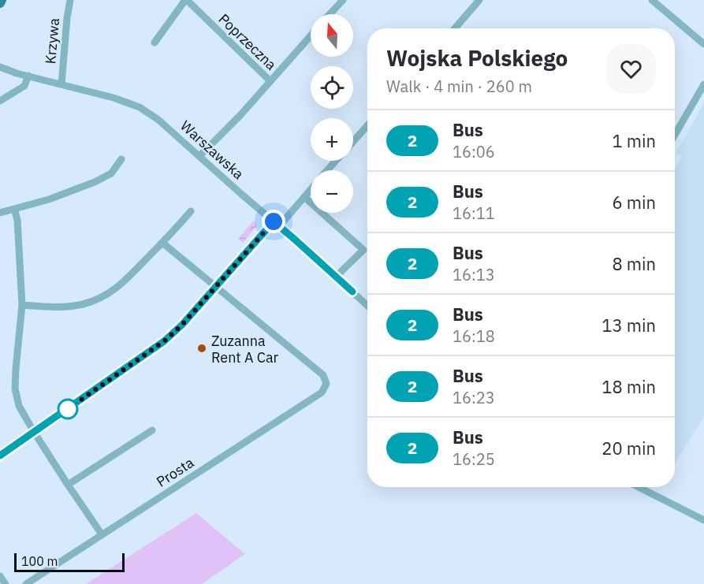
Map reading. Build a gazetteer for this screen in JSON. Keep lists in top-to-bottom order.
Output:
{
  "streets": {
    "street": [
      "Krzywa",
      "Poprzeczna",
      "Warszawska",
      "Prosta"
    ]
  },
  "crossings": [
    ["Krzywa", "Warszawska"]
  ],
  "places": ["Zuzanna Rent A Car"],
  "lines": ["bus line 2"],
  "scale_bar": "100 m",
  "north": "top",
  "page": {
    "map_buttons": ["+", "−"],
    "heading": ["Wojska Polskiego", "Walk · 4 min · 260 m"],
    "list": [
      {
        "mark": "2",
        "name": "Bus",
        "note": "16:06",
        "value": "1 min"
      },
      {
        "mark": "2",
        "name": "Bus",
        "note": "16:11",
        "value": "6 min"
      },
      {
        "mark": "2",
        "name": "Bus",
        "note": "16:13",
        "value": "8 min"
      },
      {
        "mark": "2",
        "name": "Bus",
        "note": "16:18",
        "value": "13 min"
      },
      {
        "mark": "2",
        "name": "Bus",
        "note": "16:23",
        "value": "18 min"
      },
      {
        "mark": "2",
        "name": "Bus",
        "note": "16:25",
        "value": "20 min"
      }
    ],
    "scale": "100 m"
  }
}
